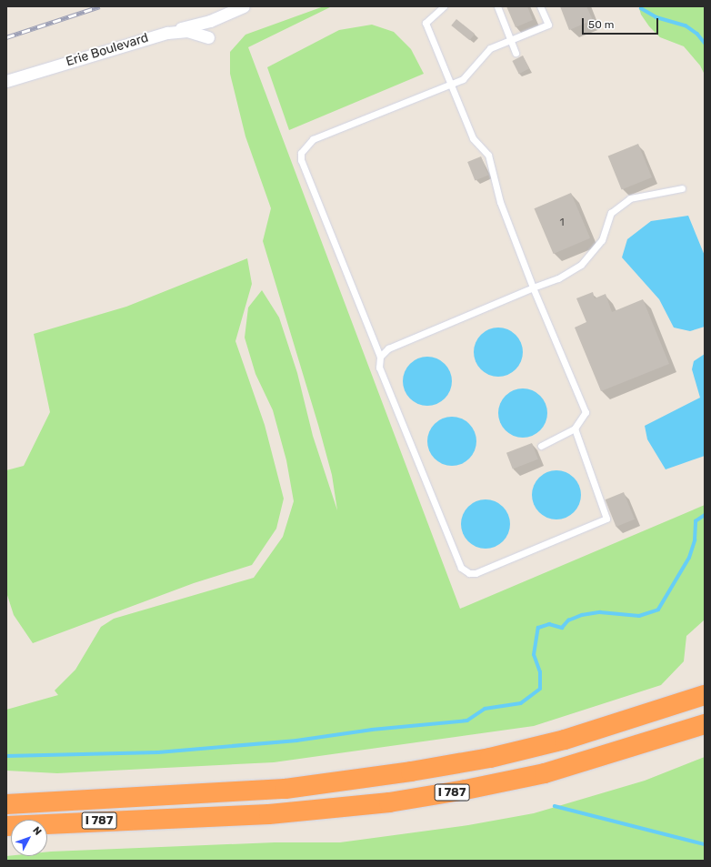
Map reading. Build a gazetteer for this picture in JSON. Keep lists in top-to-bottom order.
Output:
{
  "streets": {
    "highway": ["I 787"],
    "street": ["Erie Boulevard"]
  },
  "house_numbers": ["1"],
  "scale_bar": "50 m",
  "north": "top right"
}
